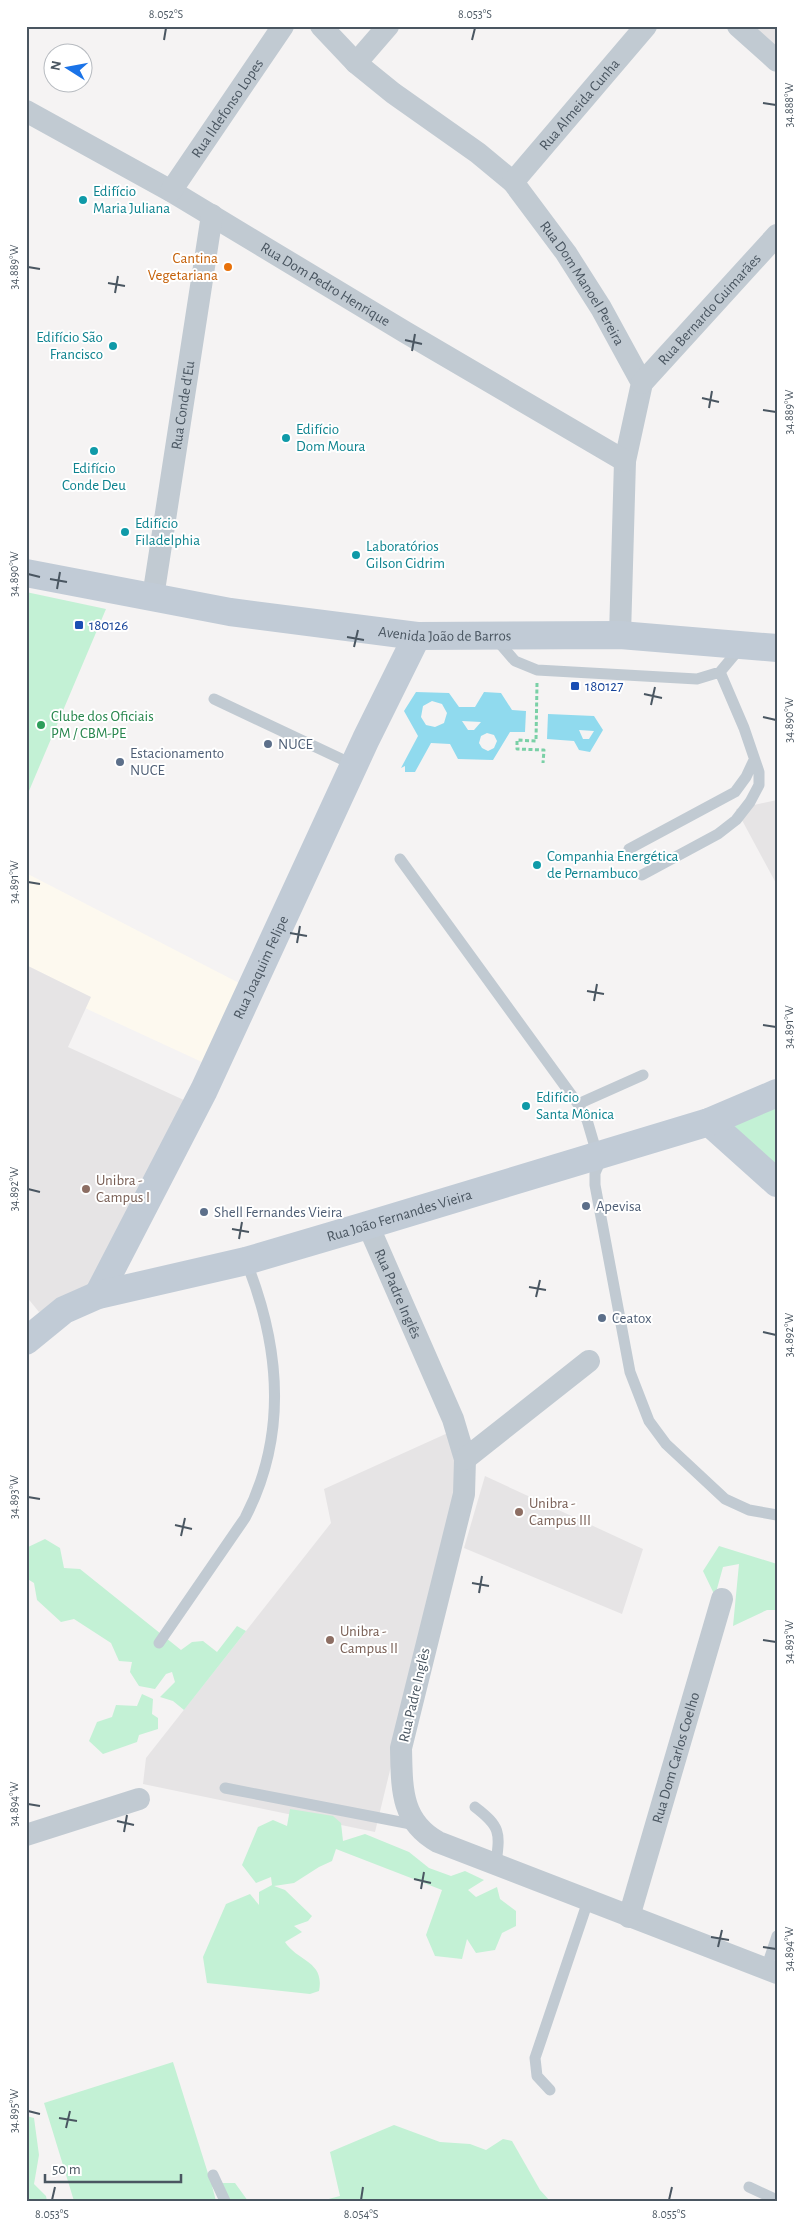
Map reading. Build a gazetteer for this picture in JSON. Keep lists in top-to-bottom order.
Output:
{
  "streets": {
    "main road": ["Avenida João de Barros", "Rua Joaquim Felipe", "Rua João Fernandes Vieira"],
    "street": [
      "Rua Almeida Cunha",
      "Rua Ildefonso Lopes",
      "Rua Dom Pedro Henrique",
      "Rua Dom Manoel Pereira",
      "Rua Bernardo Guimarães",
      "Rua Conde d'Eu",
      "Rua Padre Inglês",
      "Rua Dom Carlos Coelho"
    ]
  },
  "crossings": [
    ["Rua Almeida Cunha", "Rua Dom Manoel Pereira"],
    ["Rua Ildefonso Lopes", "Rua Dom Pedro Henrique"],
    ["Rua Dom Pedro Henrique", "Rua Conde d'Eu"],
    ["Rua Dom Manoel Pereira", "Rua Bernardo Guimarães"],
    ["Rua Conde d'Eu", "Avenida João de Barros"],
    ["Avenida João de Barros", "Rua Joaquim Felipe"],
    ["Rua Joaquim Felipe", "Rua João Fernandes Vieira"],
    ["Rua João Fernandes Vieira", "Rua Padre Inglês"]
  ],
  "places": {
    "other": [
      "Edifício Maria Juliana",
      "Cantina Vegetariana",
      "Edifício São Francisco",
      "Edifício Dom Moura",
      "Edifício Conde Deu",
      "Edifício Filadelphia",
      "Laboratórios Gilson Cidrim",
      "Clube dos Oficiais PM / CBM-PE",
      "NUCE",
      "Estacionamento NUCE",
      "Companhia Energética de Pernambuco",
      "Edifício Santa Mônica",
      "Unibra - Campus I",
      "Apevisa",
      "Shell Fernandes Vieira",
      "Ceatox",
      "Unibra - Campus III",
      "Unibra - Campus II"
    ],
    "transit": ["180126", "180127"]
  },
  "scale_bar": "50 m",
  "north": "left",
  "coordinates": [
    "8.052°S",
    "8.053°S",
    "34.888°W",
    "34.889°W",
    "34.890°W",
    "34.891°W",
    "34.892°W",
    "34.893°W",
    "34.894°W",
    "34.895°W",
    "8.054°S",
    "8.055°S"
  ]
}
